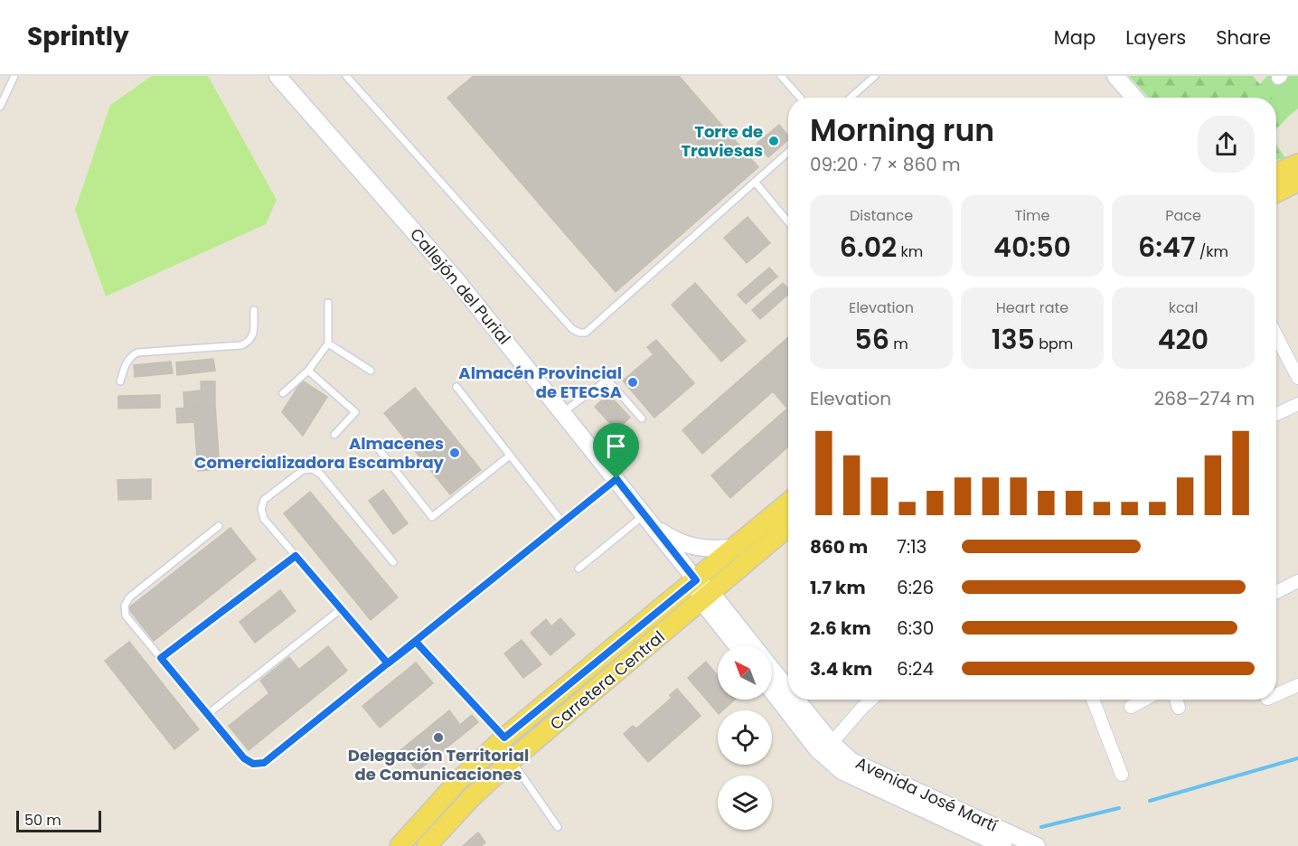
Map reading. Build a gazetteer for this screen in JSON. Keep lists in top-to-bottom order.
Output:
{
  "streets": {
    "main road": ["Callejón del Purial", "Carretera Central", "Avenida José Martí"]
  },
  "crossings": [
    ["Callejón del Purial", "Carretera Central"],
    ["Callejón del Purial", "Avenida José Martí"],
    ["Carretera Central", "Avenida José Martí"]
  ],
  "places": [
    "Torre de Traviesas",
    "Almacén Provincial de ETECSA",
    "Almacenes Comercializadora Escambray",
    "Delegación Territorial de Comunicaciones"
  ],
  "scale_bar": "50 m",
  "north": "top left",
  "page": {
    "header": "Sprintly",
    "nav": ["Map", "Layers", "Share"],
    "heading": ["Morning run", "09:20 · 7 × 860 m"],
    "stats": [
      ["Distance", "6.02 km"],
      ["Time", "40:50"],
      ["Pace", "6:47 /km"],
      ["Elevation", "56 m"],
      ["Heart rate", "135 bpm"],
      ["kcal", "420"]
    ],
    "chart": ["Elevation", "268–274 m"],
    "list": [
      {
        "name": "860 m",
        "note": "7:13"
      },
      {
        "name": "1.7 km",
        "note": "6:26"
      },
      {
        "name": "2.6 km",
        "note": "6:30"
      },
      {
        "name": "3.4 km",
        "note": "6:24"
      }
    ],
    "scale": "50 m"
  }
}
